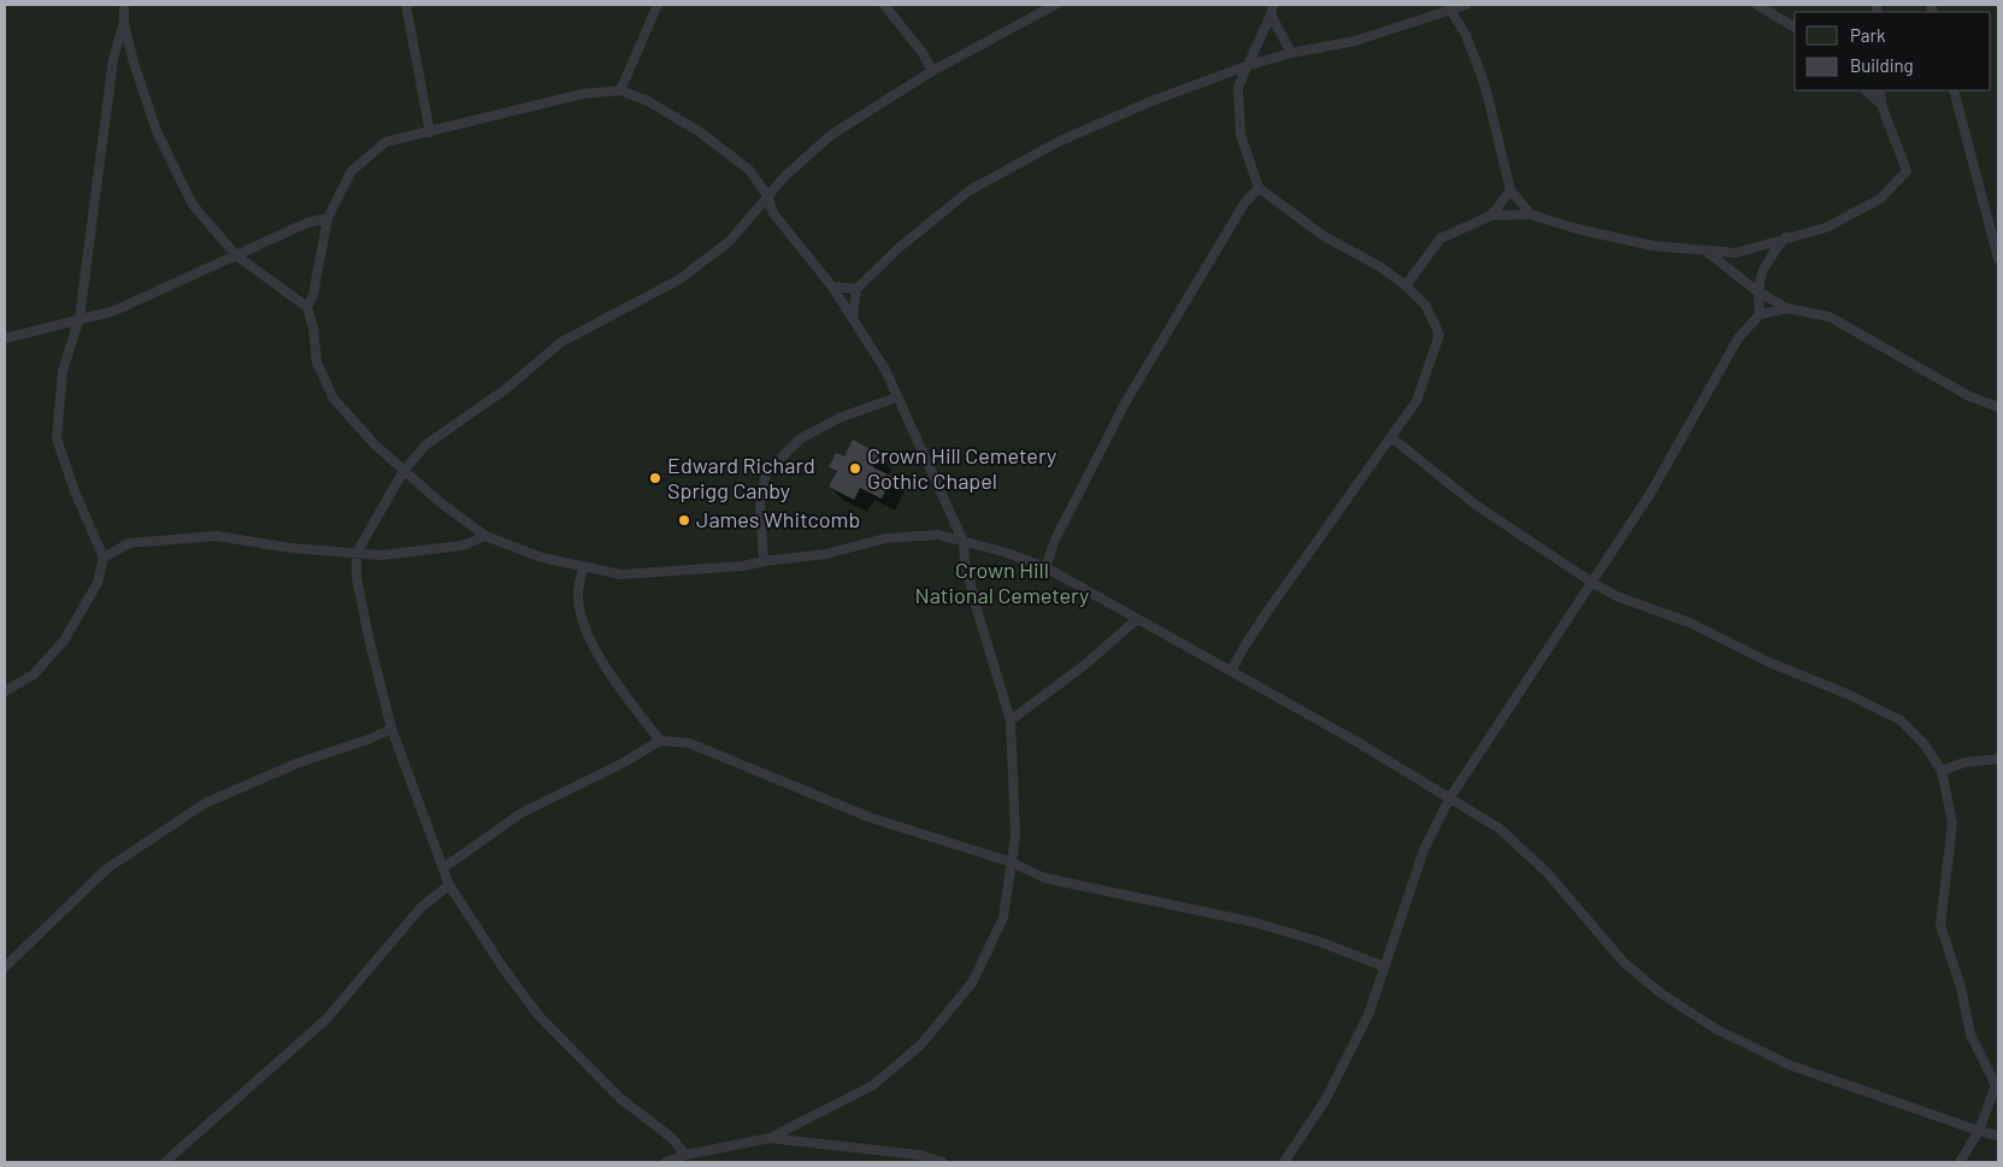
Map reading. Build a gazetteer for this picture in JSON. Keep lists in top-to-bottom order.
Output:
{
  "parks": ["Crown Hill National Cemetery"],
  "places": ["Crown Hill Cemetery Gothic Chapel", "Edward Richard Sprigg Canby", "James Whitcomb"],
  "legend": ["Park", "Building"]
}
